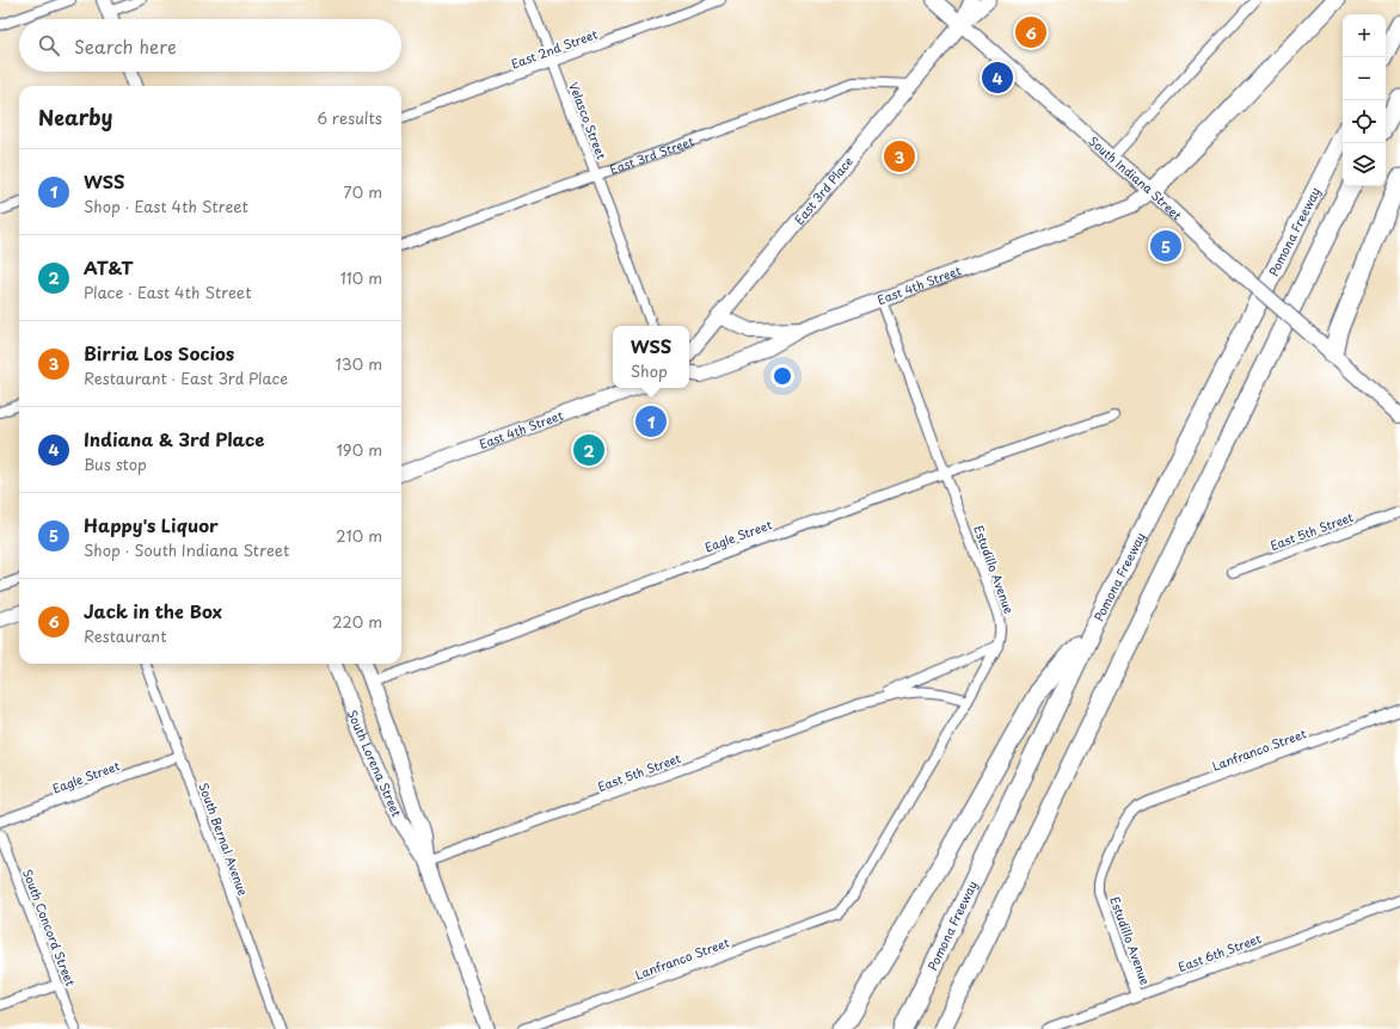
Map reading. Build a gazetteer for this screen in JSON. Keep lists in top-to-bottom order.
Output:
{
  "streets": {
    "highway": ["Pomona Freeway"],
    "main road": [
      "South Indiana Street",
      "East 3rd Place",
      "East 4th Street",
      "South Lorena Street"
    ],
    "street": [
      "East 2nd Street",
      "Velasco Street",
      "East 3rd Street",
      "East 5th Street",
      "Eagle Street",
      "Estudillo Avenue",
      "Lanfranco Street",
      "South Bernal Avenue",
      "South Concord Street",
      "East 6th Street"
    ]
  },
  "crossings": [
    ["East 2nd Street", "Velasco Street"],
    ["Velasco Street", "East 3rd Street"],
    ["East 3rd Street", "East 3rd Place"],
    ["South Indiana Street", "East 3rd Place"],
    ["South Indiana Street", "East 4th Street"],
    ["East 4th Street", "Estudillo Avenue"],
    ["East 5th Street", "Estudillo Avenue"],
    ["East 5th Street", "South Lorena Street"],
    ["Eagle Street", "Estudillo Avenue"],
    ["Eagle Street", "South Lorena Street"],
    ["Eagle Street", "South Bernal Avenue"],
    ["Estudillo Avenue", "Lanfranco Street"],
    ["Estudillo Avenue", "East 6th Street"]
  ],
  "page": {
    "map_buttons": ["+", "−"],
    "pins": [
      "6",
      "4",
      "3",
      "5",
      "1",
      "2"
    ],
    "search": "Search here",
    "heading": ["Nearby", "6 results"],
    "list": [
      {
        "mark": "1",
        "name": "WSS",
        "note": "Shop · East 4th Street",
        "value": "70 m"
      },
      {
        "mark": "2",
        "name": "AT&T",
        "note": "Place · East 4th Street",
        "value": "110 m"
      },
      {
        "mark": "3",
        "name": "Birria Los Socios",
        "note": "Restaurant · East 3rd Place",
        "value": "130 m"
      },
      {
        "mark": "4",
        "name": "Indiana & 3rd Place",
        "note": "Bus stop",
        "value": "190 m"
      },
      {
        "mark": "5",
        "name": "Happy's Liquor",
        "note": "Shop · South Indiana Street",
        "value": "210 m"
      },
      {
        "mark": "6",
        "name": "Jack in the Box",
        "note": "Restaurant",
        "value": "220 m"
      }
    ],
    "popup": ["WSS", "Shop"]
  }
}
